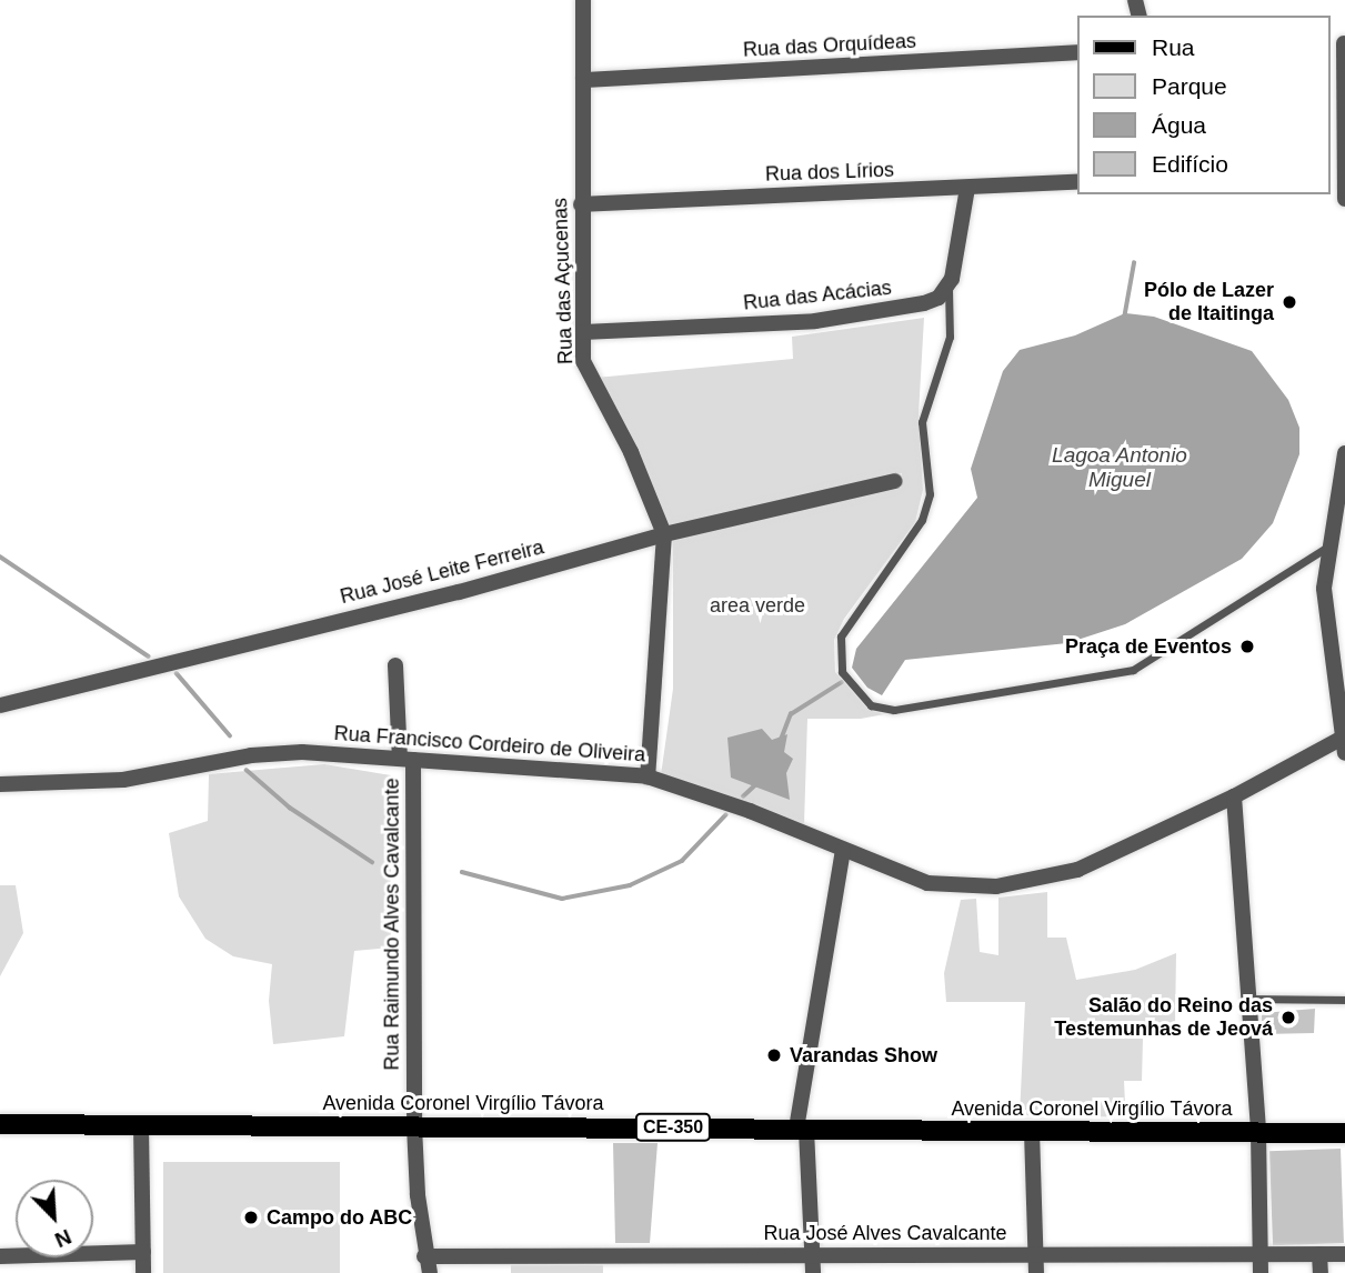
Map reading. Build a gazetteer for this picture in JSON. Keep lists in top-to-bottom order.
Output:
{
  "streets": {
    "main road": ["Avenida Coronel Virgílio Távora", "CE-350"],
    "street": [
      "Rua das Orquídeas",
      "Rua dos Lírios",
      "Rua das Açucenas",
      "Rua das Acácias",
      "Rua José Leite Ferreira",
      "Rua Francisco Cordeiro de Oliveira",
      "Rua Raimundo Alves Cavalcante",
      "Rua José Alves Cavalcante"
    ]
  },
  "crossings": [
    ["Rua das Orquídeas", "Rua das Açucenas"],
    ["Rua dos Lírios", "Rua das Açucenas"],
    ["Rua das Açucenas", "Rua das Acácias"],
    ["Rua das Açucenas", "Rua José Leite Ferreira"],
    ["Rua das Açucenas", "Rua Francisco Cordeiro de Oliveira"],
    ["Rua Francisco Cordeiro de Oliveira", "Rua Raimundo Alves Cavalcante"],
    ["Rua Raimundo Alves Cavalcante", "Avenida Coronel Virgílio Távora"],
    ["Rua Raimundo Alves Cavalcante", "Rua José Alves Cavalcante"]
  ],
  "water": ["Lagoa Antonio Miguel"],
  "parks": ["area verde"],
  "places": [
    "Pólo de Lazer de Itaitinga",
    "Praça de Eventos",
    "Salão do Reino das Testemunhas de Jeová",
    "Varandas Show",
    "Campo do ABC"
  ],
  "legend": [
    "Rua",
    "Parque",
    "Água",
    "Edifício"
  ],
  "north": "bottom right"
}
